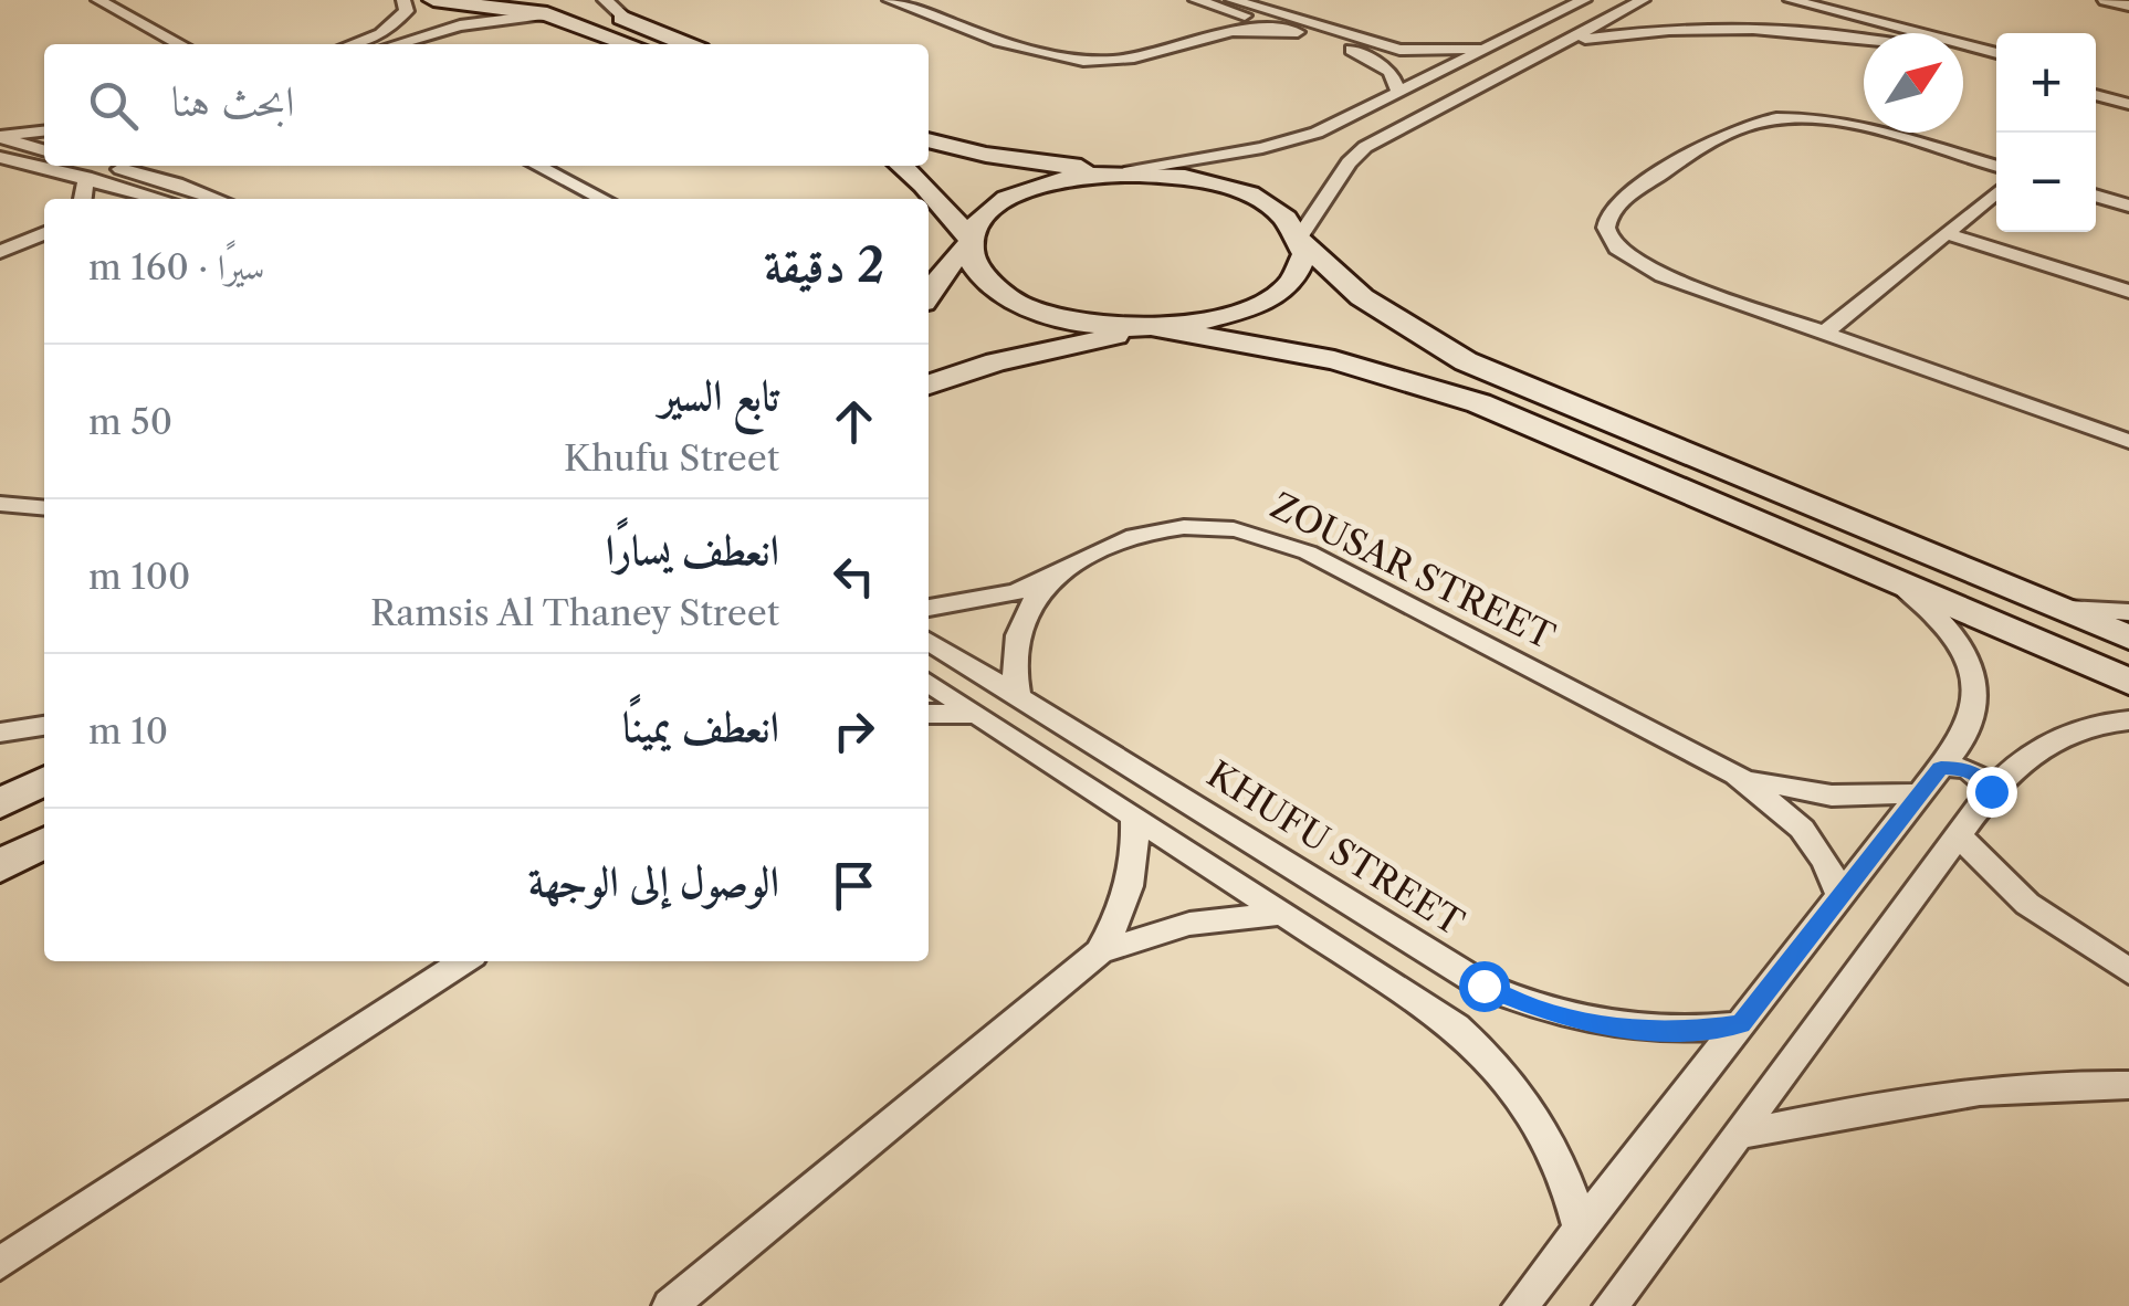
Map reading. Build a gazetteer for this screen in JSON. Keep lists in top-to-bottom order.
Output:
{
  "streets": {
    "street": ["ZOUSAR STREET", "KHUFU STREET"]
  },
  "crossings": [
    ["ZOUSAR STREET", "KHUFU STREET"]
  ],
  "north": "top right",
  "page": {
    "map_buttons": ["+", "−"],
    "search": "ابحث هنا",
    "heading": ["2 دقيقة", "سيرًا · 160 m"],
    "list": [
      ["تابع السير", "Khufu Street", "50 m"],
      ["انعطف يسارًا", "Ramsis Al Thaney Street", "100 m"],
      ["انعطف يمينًا", "10 m"],
      "الوصول إلى الوجهة"
    ]
  }
}
